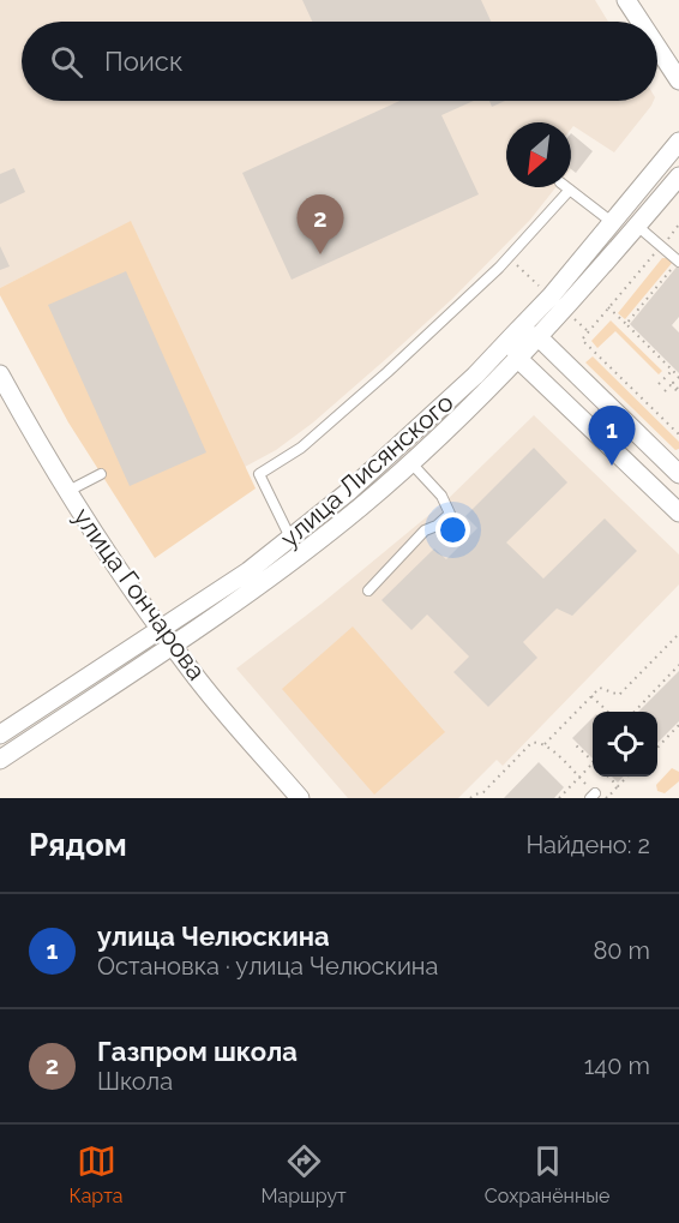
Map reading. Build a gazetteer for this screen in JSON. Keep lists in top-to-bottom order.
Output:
{
  "streets": {
    "street": ["улица Лисянского", "улица Гончарова"]
  },
  "crossings": [
    ["улица Лисянского", "улица Гончарова"]
  ],
  "north": "bottom left",
  "page": {
    "search": "Поиск",
    "pins": ["2", "1"],
    "heading": ["Рядом", "Найдено: 2"],
    "list": [
      {
        "mark": "1",
        "name": "улица Челюскина",
        "note": "Остановка · улица Челюскина",
        "value": "80 m"
      },
      {
        "mark": "2",
        "name": "Газпром школа",
        "note": "Школа",
        "value": "140 m"
      }
    ],
    "nav": ["Карта", "Маршрут", "Сохранённые"]
  }
}
